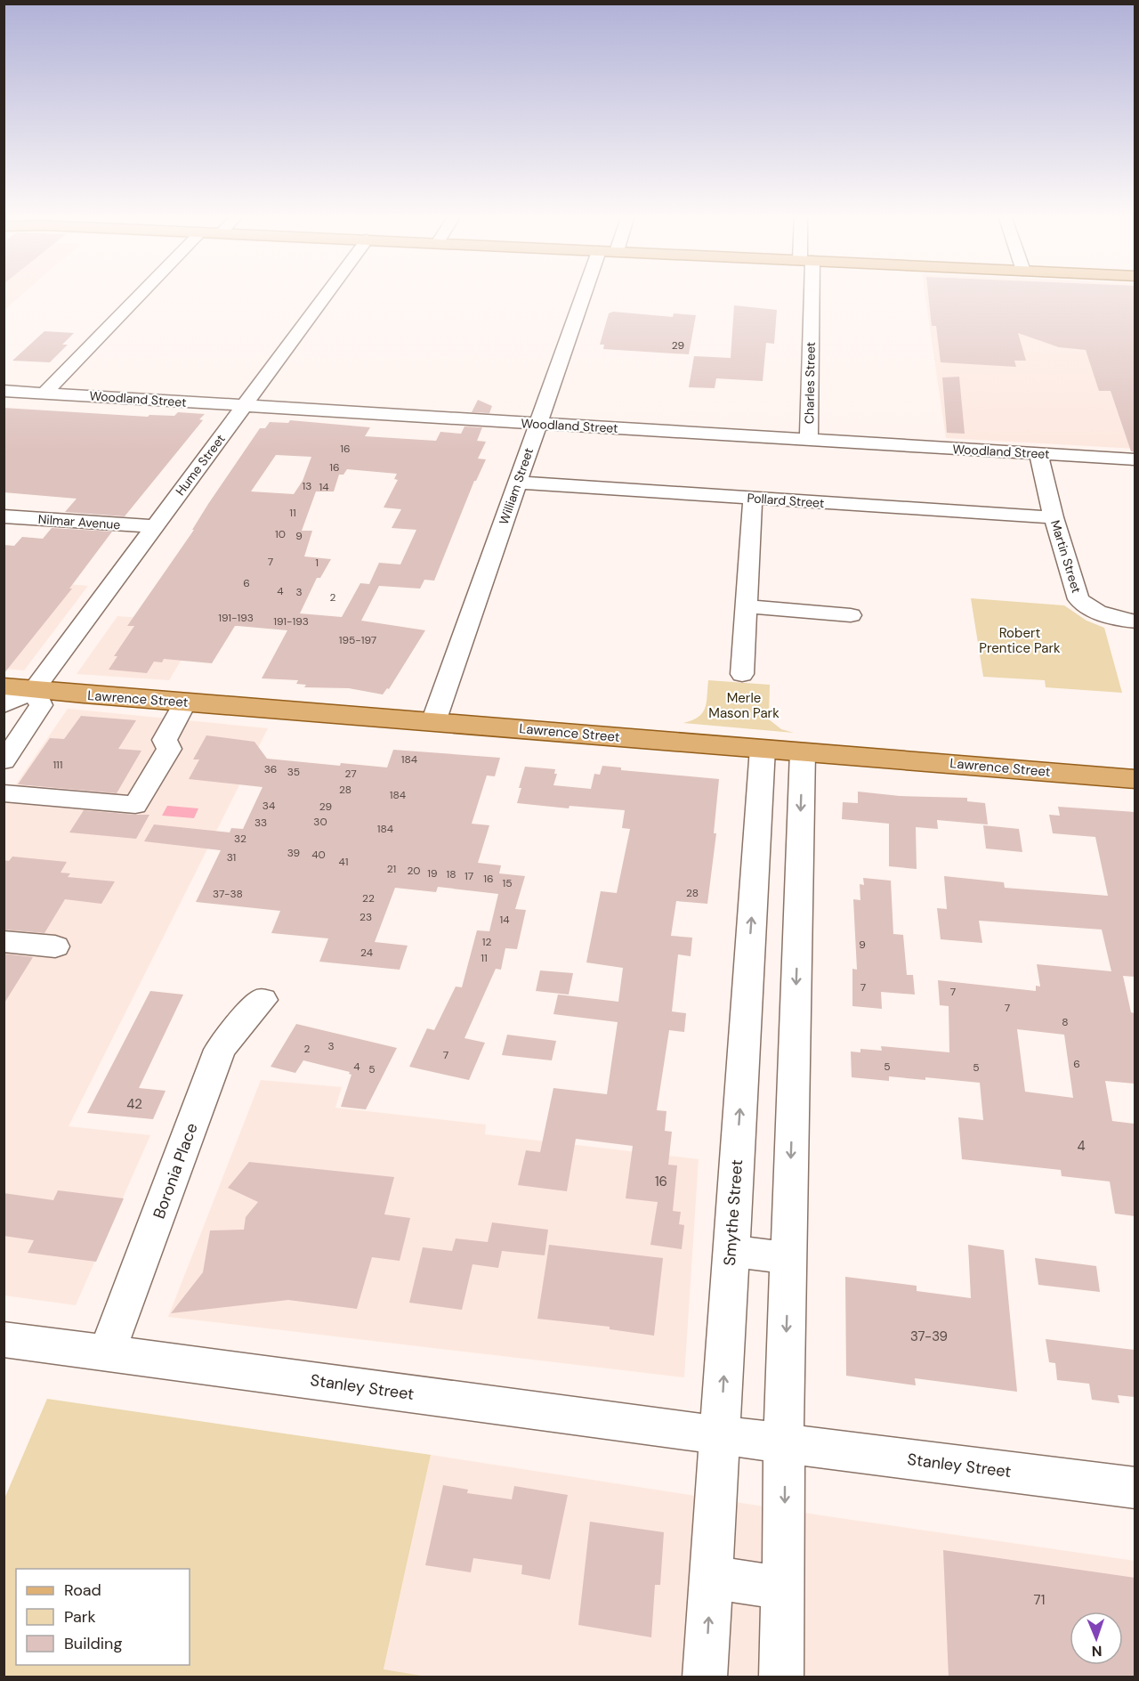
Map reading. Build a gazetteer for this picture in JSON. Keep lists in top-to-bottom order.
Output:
{
  "streets": {
    "main road": ["Lawrence Street"],
    "street": [
      "Charles Street",
      "Woodland Street",
      "Hume Street",
      "William Street",
      "Pollard Street",
      "Nilmar Avenue",
      "Martin Street",
      "Boronia Place",
      "Smythe Street",
      "Stanley Street"
    ]
  },
  "crossings": [
    ["Charles Street", "Woodland Street"],
    ["Woodland Street", "Hume Street"],
    ["Woodland Street", "William Street"],
    ["Woodland Street", "Martin Street"],
    ["Hume Street", "Nilmar Avenue"],
    ["Hume Street", "Lawrence Street"],
    ["William Street", "Pollard Street"],
    ["William Street", "Lawrence Street"],
    ["Pollard Street", "Martin Street"],
    ["Lawrence Street", "Smythe Street"],
    ["Boronia Place", "Stanley Street"],
    ["Smythe Street", "Stanley Street"]
  ],
  "parks": ["Robert Prentice Park", "Merle Mason Park"],
  "house_numbers": [
    "29",
    "16",
    "16",
    "13",
    "14",
    "11",
    "10",
    "9",
    "7",
    "1",
    "6",
    "4",
    "3",
    "2",
    "191-193",
    "191-193",
    "195-197",
    "184",
    "111",
    "36",
    "35",
    "27",
    "28",
    "184",
    "34",
    "29",
    "30",
    "33",
    "184",
    "32",
    "39",
    "40",
    "31",
    "41",
    "21",
    "20",
    "19",
    "18",
    "17",
    "16",
    "15",
    "28",
    "37-38",
    "22",
    "23",
    "14",
    "12",
    "9",
    "24",
    "11",
    "7",
    "7",
    "7",
    "8",
    "3",
    "2",
    "7",
    "6",
    "4",
    "5",
    "5",
    "5",
    "42",
    "4",
    "16",
    "37-39",
    "71"
  ],
  "legend": ["Road", "Park", "Building"],
  "north": "bottom"
}
